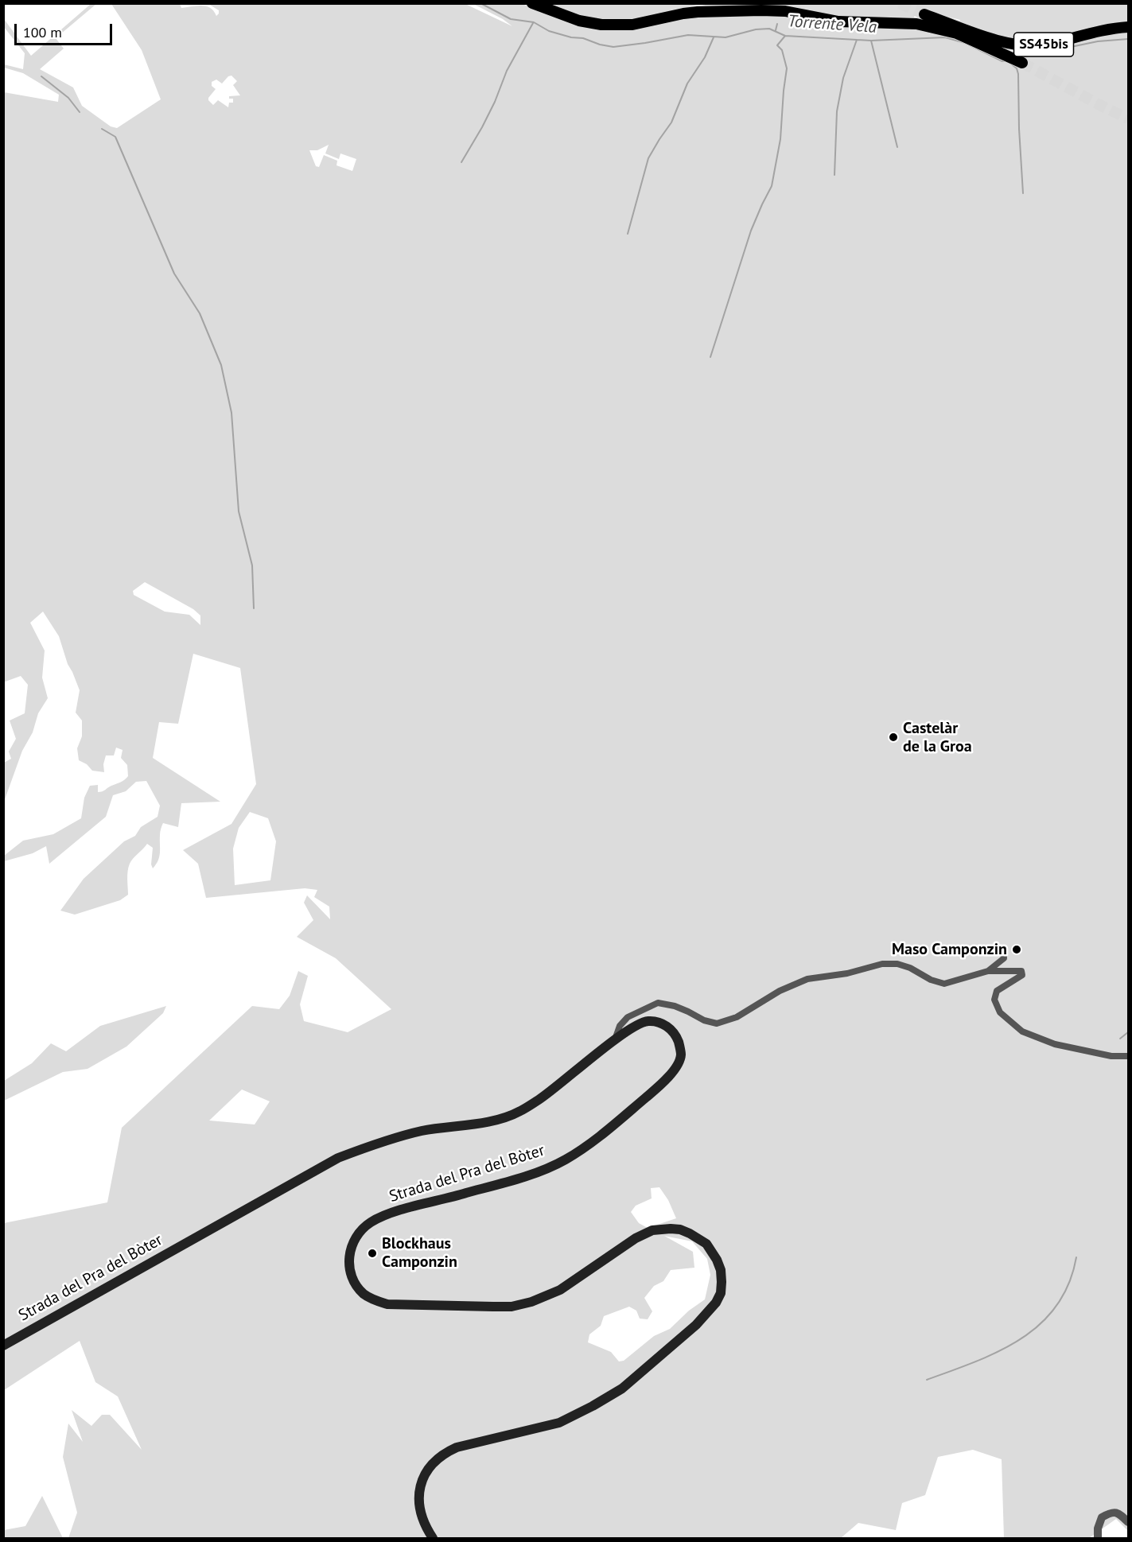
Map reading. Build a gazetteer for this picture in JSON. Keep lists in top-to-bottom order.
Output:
{
  "streets": {
    "highway": ["SS45bis"],
    "main road": ["Strada del Pra del Bòter"]
  },
  "water": ["Torrente Vela"],
  "places": ["Castelàr de la Groa", "Maso Camponzin", "Blockhaus Camponzin"],
  "scale_bar": "100 m"
}
